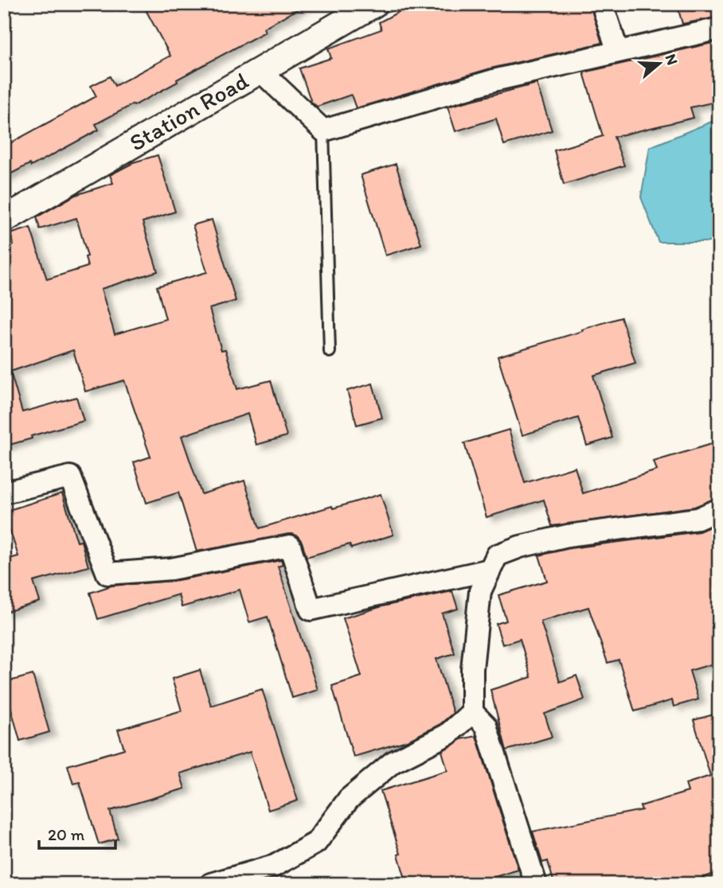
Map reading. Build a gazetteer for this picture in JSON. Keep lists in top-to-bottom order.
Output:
{
  "streets": {
    "street": ["Station Road"]
  },
  "scale_bar": "20 m",
  "north": "right"
}
